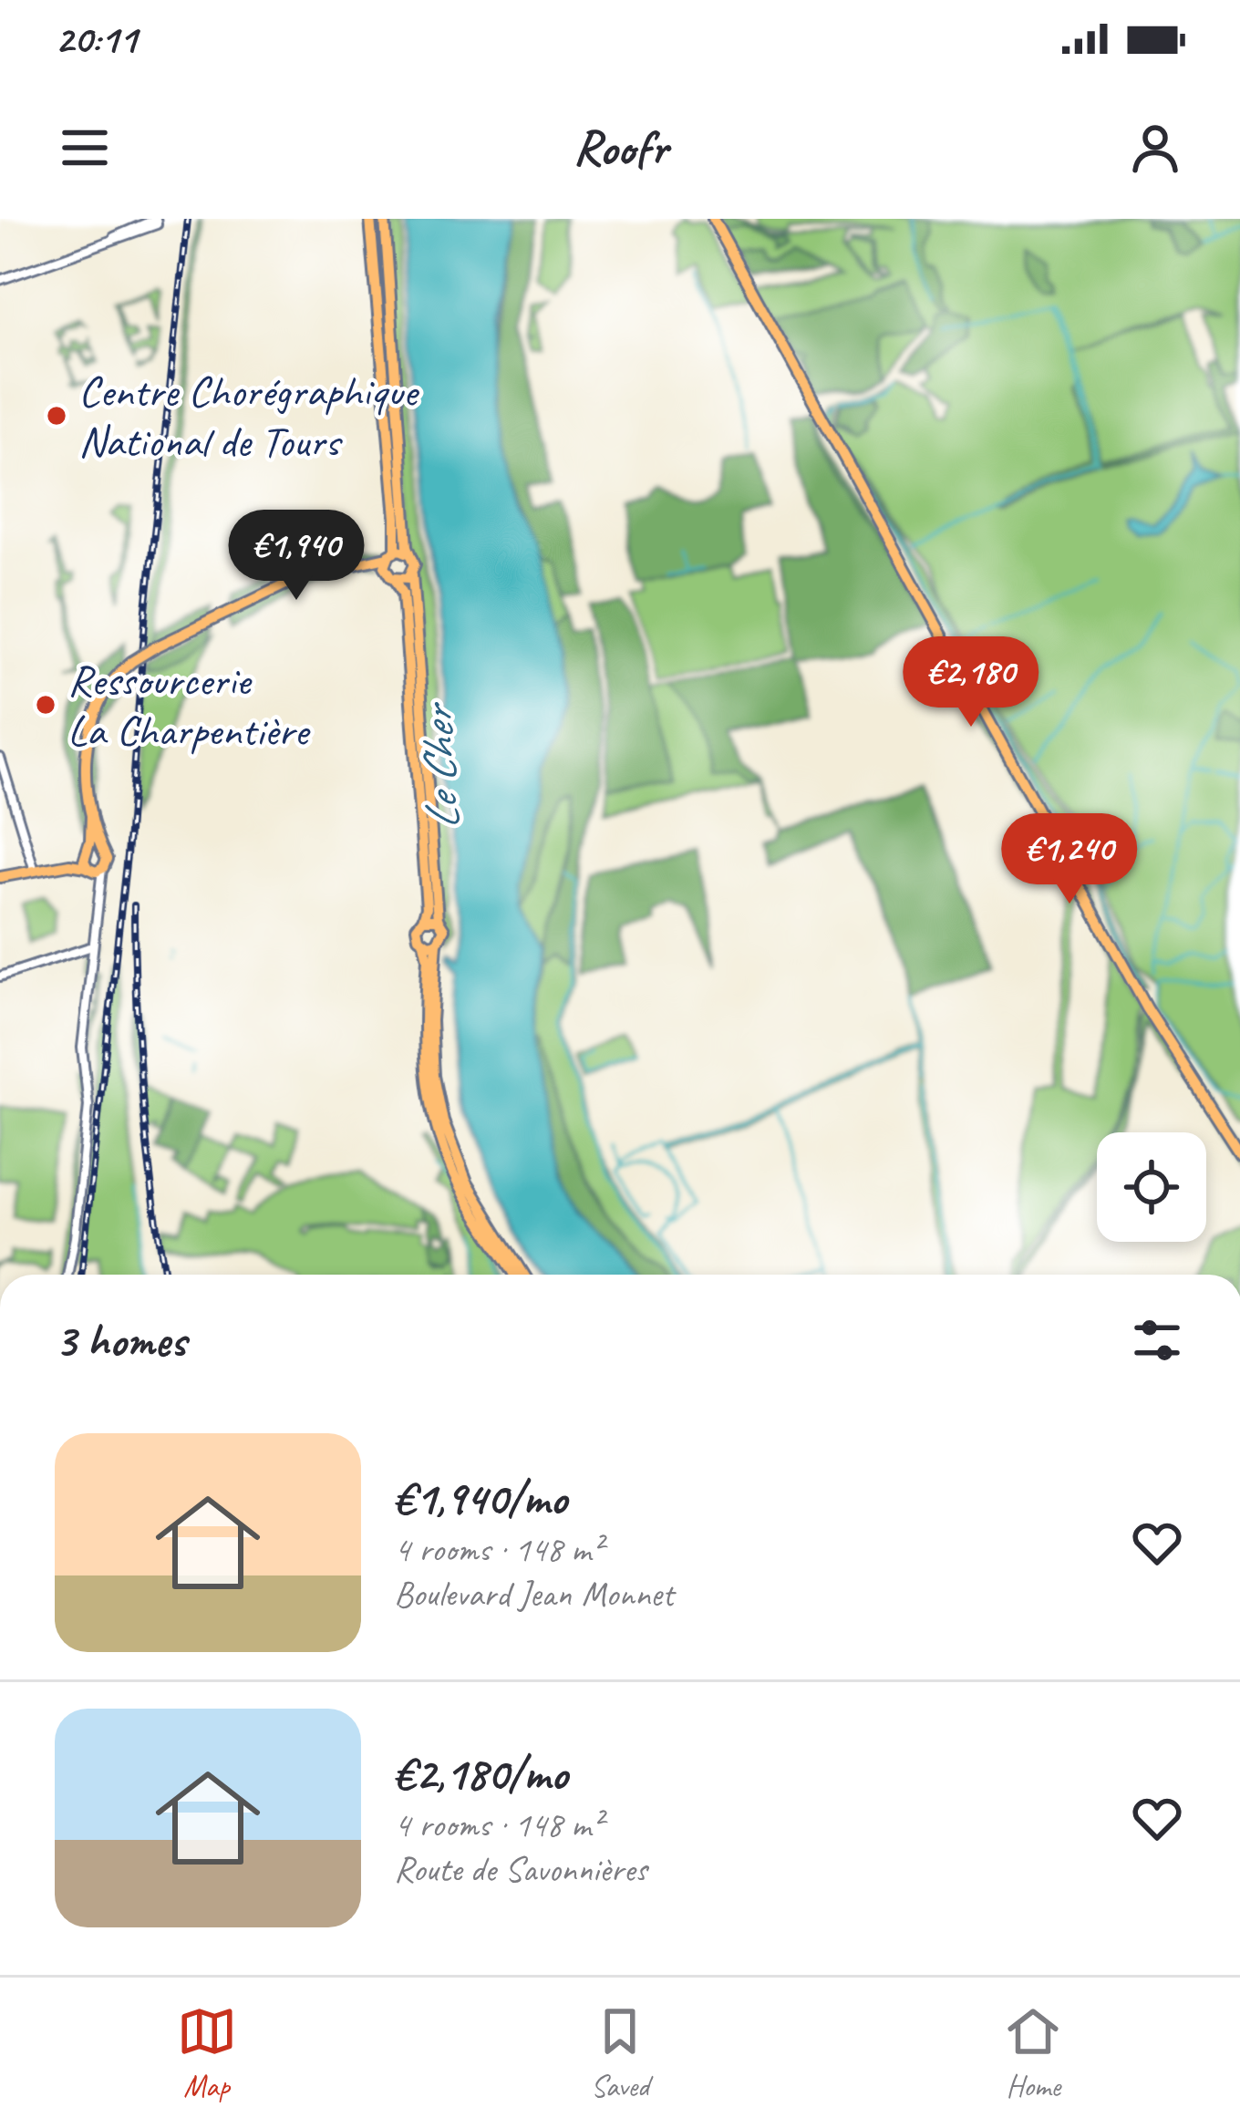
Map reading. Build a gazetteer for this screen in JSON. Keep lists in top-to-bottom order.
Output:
{
  "water": ["Le Cher"],
  "places": ["Centre Chorégraphique National de Tours", "Ressourcerie La Charpentière"],
  "page": {
    "status": "20:11",
    "header": "Roofr",
    "price": ["€1,940", "€2,180", "€1,240"],
    "heading": "3 homes",
    "list": [
      {
        "name": "€1,940/mo",
        "note": "4 rooms · 148 m² · Boulevard Jean Monnet"
      },
      {
        "name": "€2,180/mo",
        "note": "4 rooms · 148 m² · Route de Savonnières"
      }
    ],
    "tabs": ["Map", "Saved", "Home"]
  }
}
